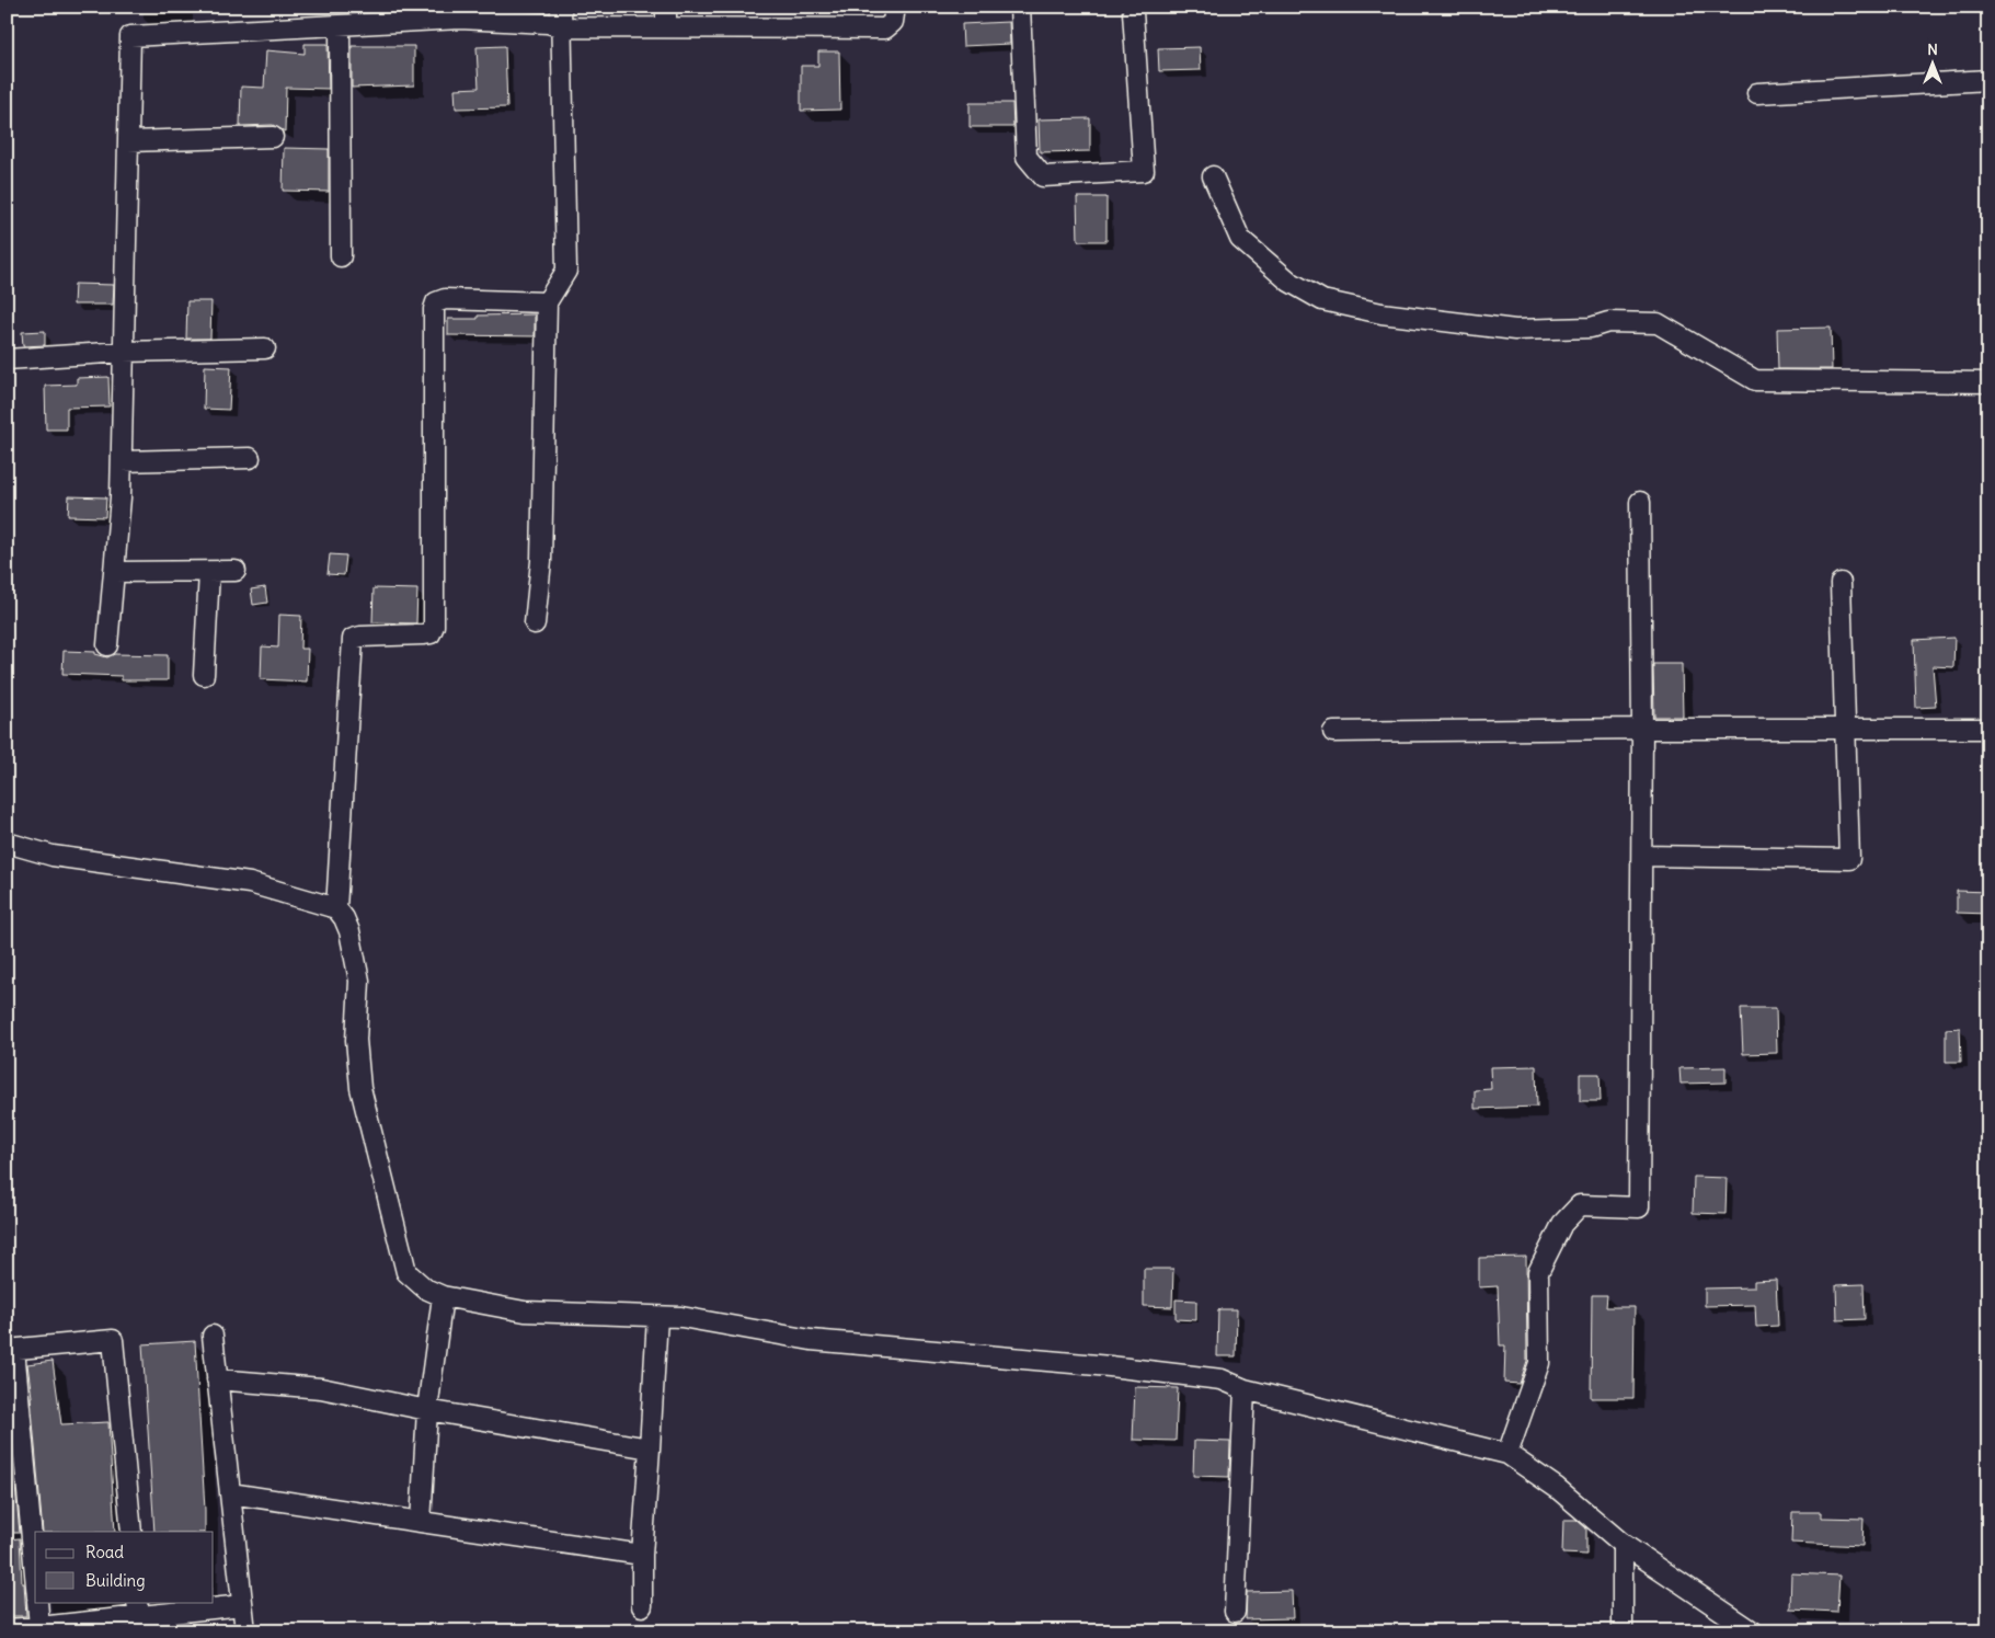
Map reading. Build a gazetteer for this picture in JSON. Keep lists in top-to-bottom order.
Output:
{
  "legend": ["Road", "Building"],
  "north": "top"
}
